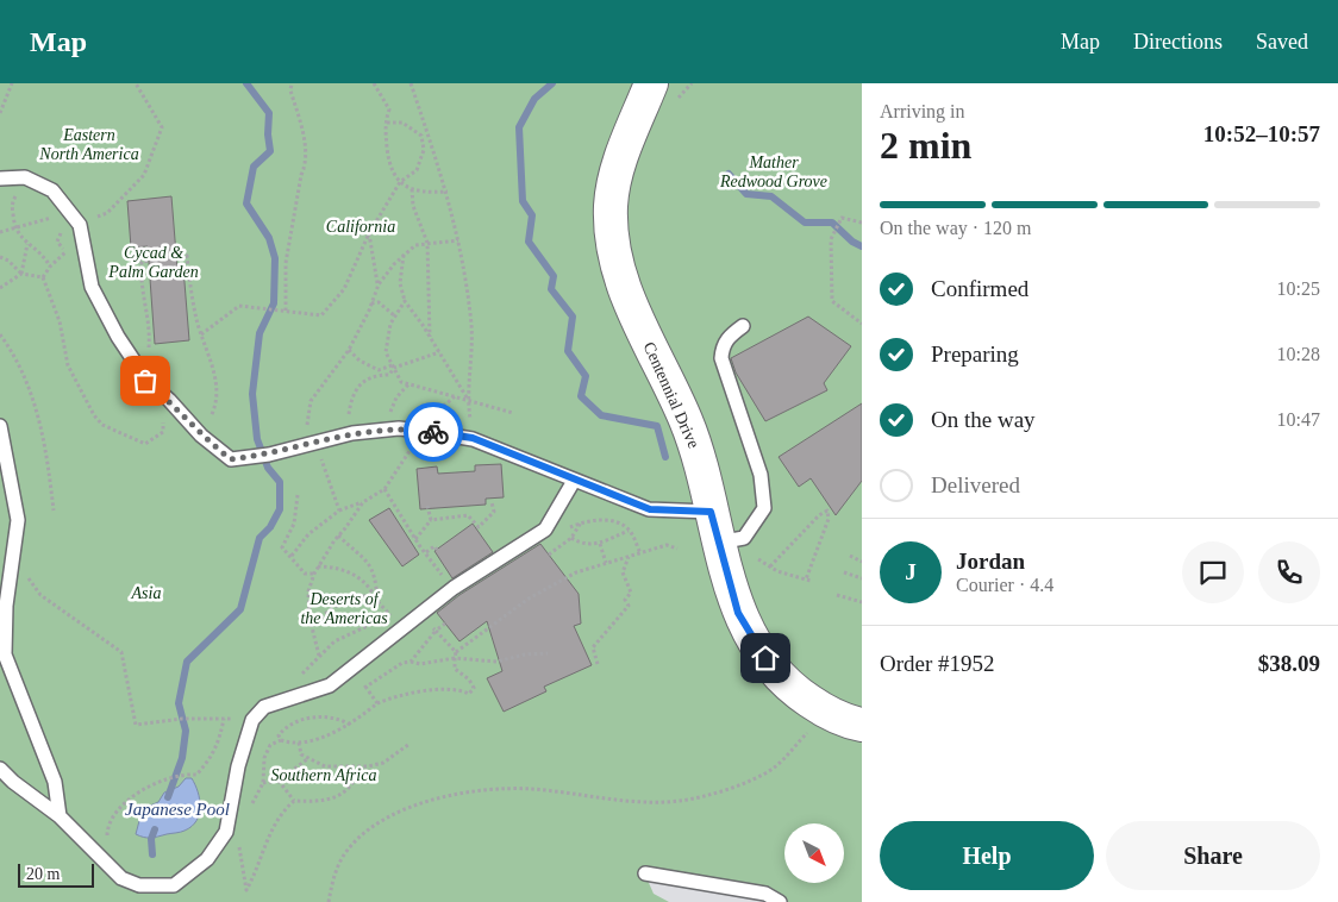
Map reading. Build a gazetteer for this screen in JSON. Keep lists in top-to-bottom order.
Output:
{
  "streets": {
    "street": ["Centennial Drive"]
  },
  "water": ["Japanese Pool"],
  "parks": [
    "Eastern North America",
    "Mather Redwood Grove",
    "California",
    "Cycad & Palm Garden",
    "Asia",
    "Deserts of the Americas",
    "Southern Africa"
  ],
  "scale_bar": "20 m",
  "north": "bottom right",
  "page": {
    "header": "Map",
    "nav": ["Map", "Directions", "Saved"],
    "heading": ["2 min", "Arriving in", "10:52–10:57"],
    "panel": [
      "Jordan",
      "Courier · 4.4",
      "Order #1952",
      "$38.09"
    ],
    "bar": "On the way · 120 m",
    "list": [
      ["Confirmed", "10:25"],
      ["Preparing", "10:28"],
      ["On the way", "10:47"],
      "Delivered"
    ],
    "round": "J",
    "buttons": ["Help", "Share"],
    "scale": "20 m"
  }
}
